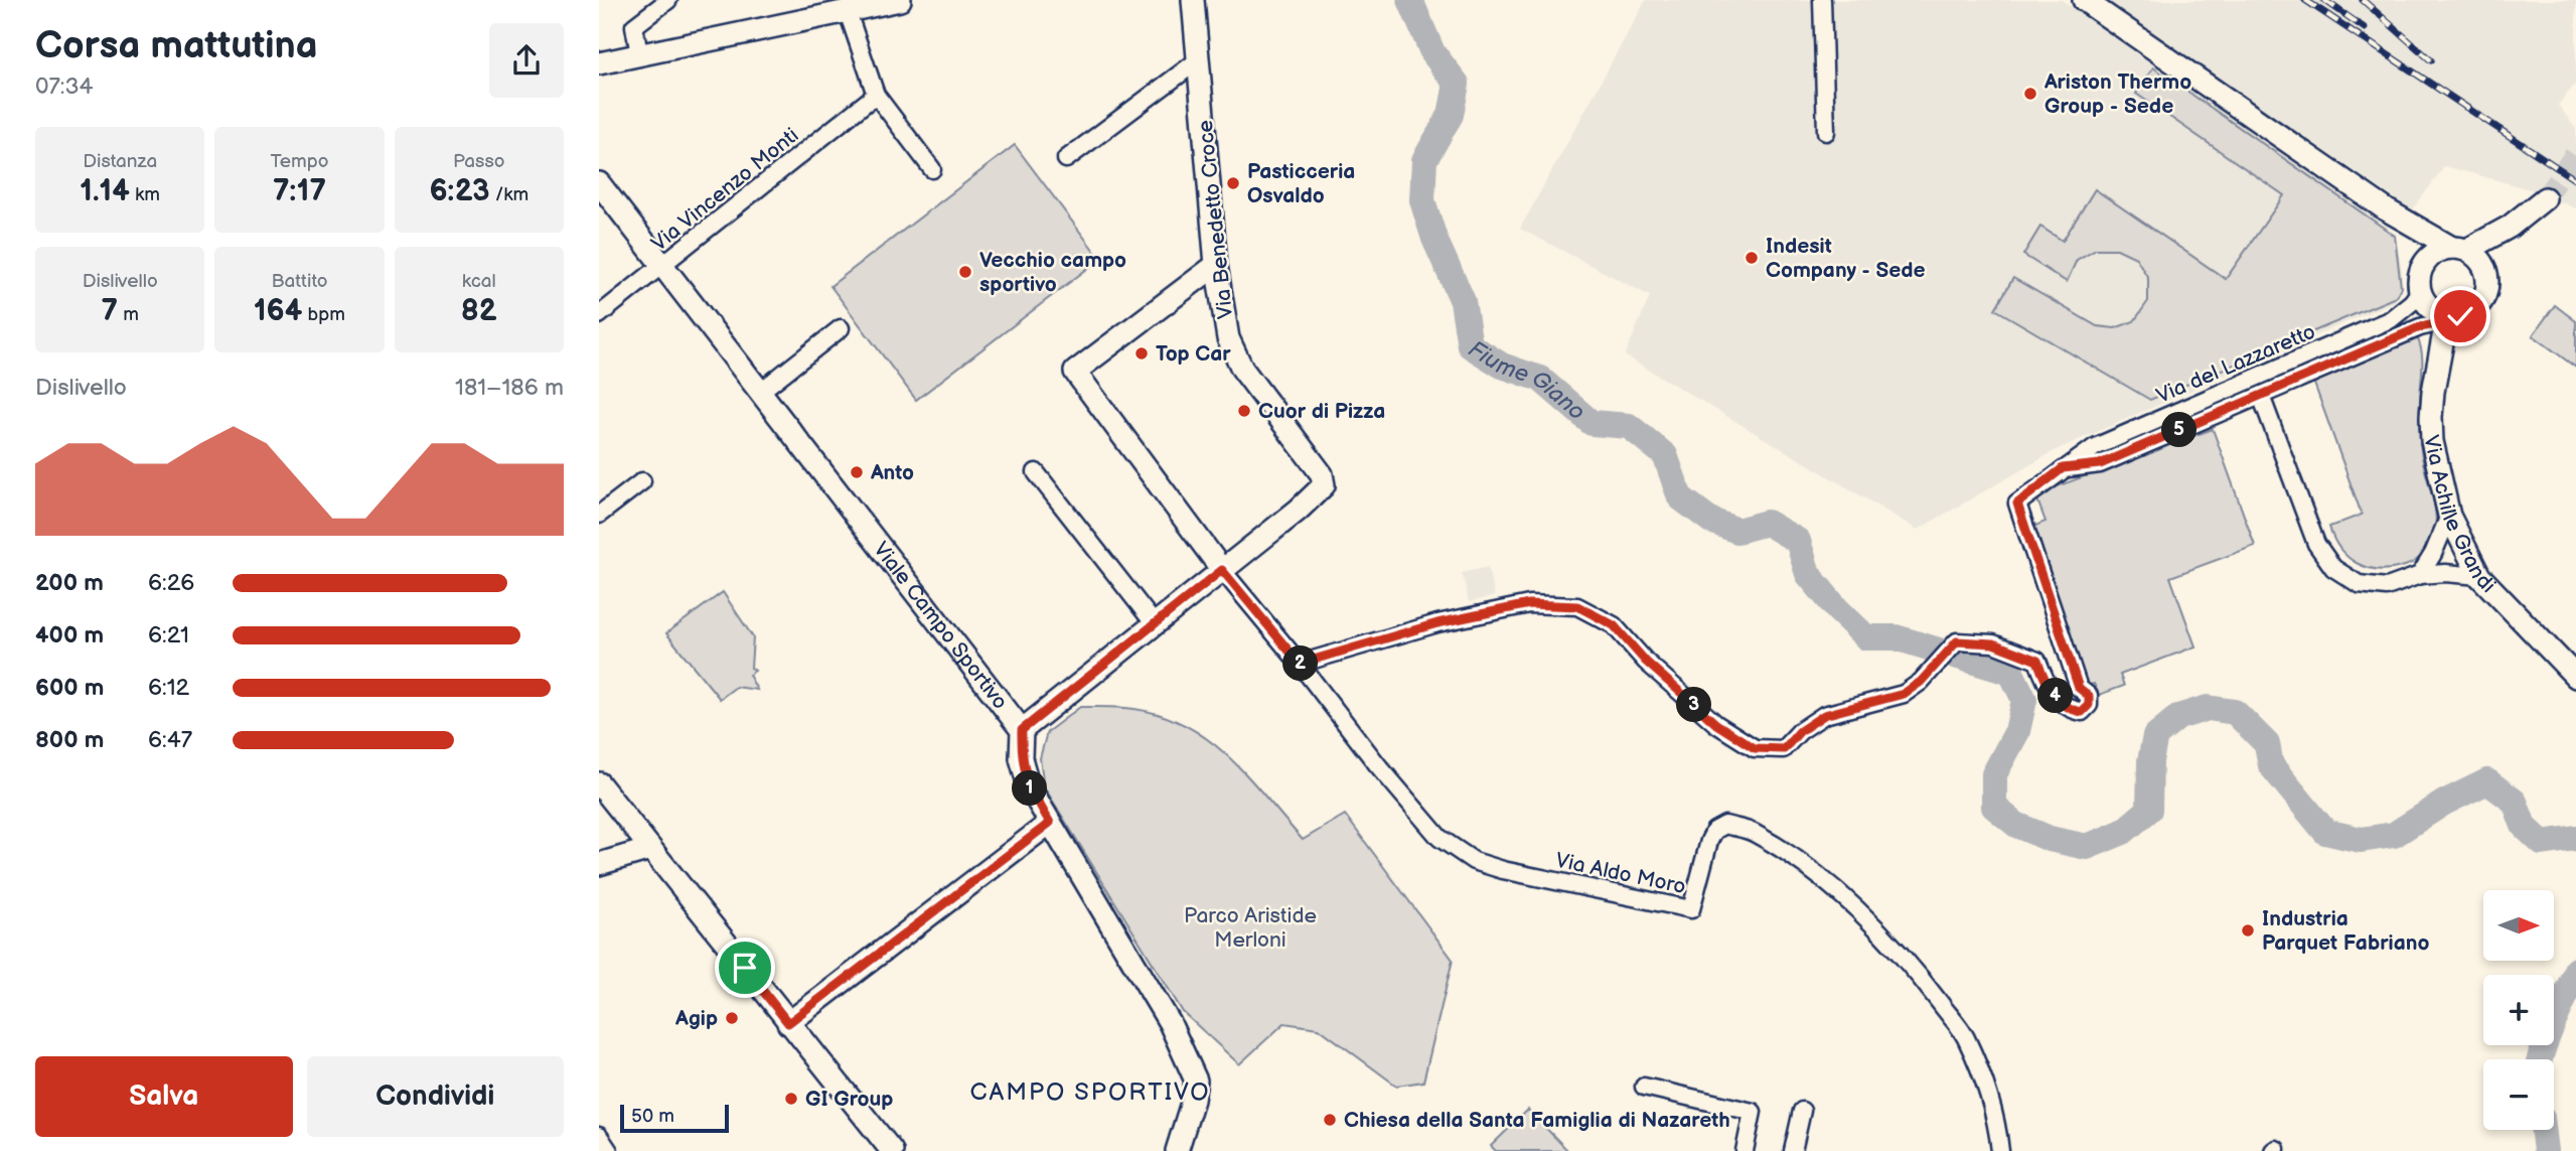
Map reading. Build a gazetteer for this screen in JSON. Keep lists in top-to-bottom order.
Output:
{
  "streets": {
    "street": [
      "Via Vincenzo Monti",
      "Via Benedetto Croce",
      "Via del Lazzaretto",
      "Via Achille Grandi",
      "Viale Campo Sportivo",
      "Via Aldo Moro"
    ]
  },
  "crossings": [
    ["Via Vincenzo Monti", "Viale Campo Sportivo"],
    ["Via Benedetto Croce", "Viale Campo Sportivo"],
    ["Via Benedetto Croce", "Via Aldo Moro"],
    ["Via del Lazzaretto", "Via Achille Grandi"],
    ["Via del Lazzaretto", "Via Aldo Moro"]
  ],
  "districts": ["CAMPO SPORTIVO"],
  "water": ["Fiume Giano"],
  "parks": ["Parco Aristide Merloni"],
  "places": [
    "Ariston Thermo Group - Sede",
    "Pasticceria Osvaldo",
    "Indesit Company - Sede",
    "Vecchio campo sportivo",
    "Top Car",
    "Cuor di Pizza",
    "Anto",
    "Industria Parquet Fabriano",
    "Agip",
    "GI Group",
    "Chiesa della Santa Famiglia di Nazareth"
  ],
  "scale_bar": "50 m",
  "north": "right",
  "page": {
    "heading": ["Corsa mattutina", "07:34"],
    "stats": [
      ["Distanza", "1.14 km"],
      ["Tempo", "7:17"],
      ["Passo", "6:23 /km"],
      ["Dislivello", "7 m"],
      ["Battito", "164 bpm"],
      ["kcal", "82"]
    ],
    "chart": ["Dislivello", "181–186 m"],
    "pins": [
      "5",
      "2",
      "4",
      "3",
      "1"
    ],
    "list": [
      {
        "name": "200 m",
        "note": "6:26"
      },
      {
        "name": "400 m",
        "note": "6:21"
      },
      {
        "name": "600 m",
        "note": "6:12"
      },
      {
        "name": "800 m",
        "note": "6:47"
      }
    ],
    "map_buttons": ["+", "−"],
    "buttons": ["Salva", "Condividi"],
    "scale": "50 m"
  }
}
